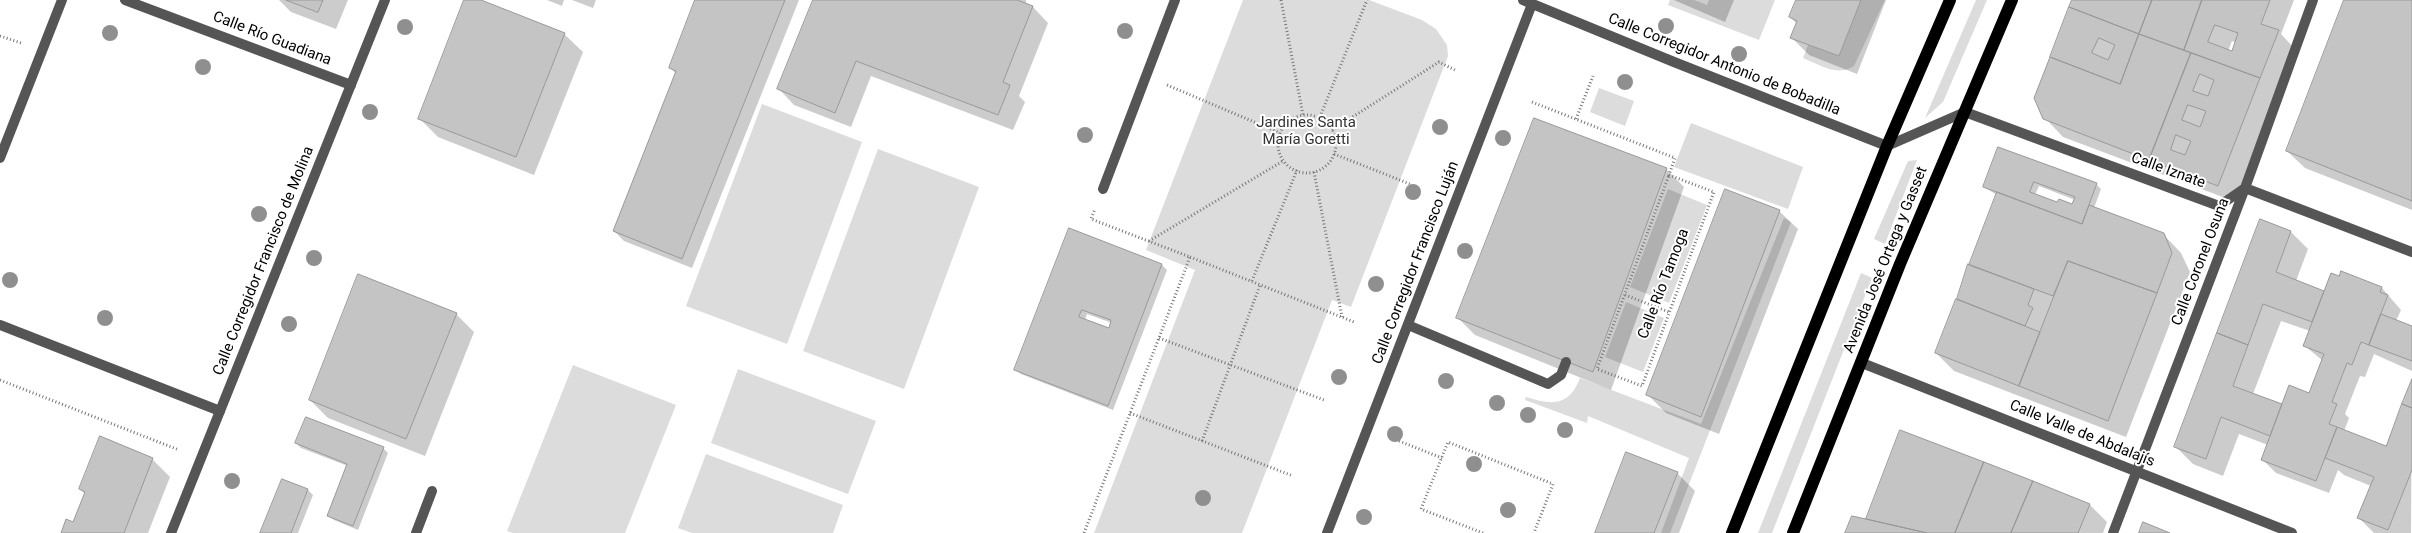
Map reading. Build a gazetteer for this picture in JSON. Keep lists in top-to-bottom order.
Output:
{
  "streets": {
    "main road": ["Avenida José Ortega y Gasset"],
    "street": [
      "Calle Río Guadiana",
      "Calle Corregidor Antonio de Bobadilla",
      "Calle Iznate",
      "Calle Corregidor Francisco de Molina",
      "Calle Coronel Osuna",
      "Calle Corregidor Francisco Luján",
      "Calle Valle de Abdalajís"
    ],
    "path": ["Calle Río Tamoga"]
  },
  "crossings": [
    ["Calle Río Guadiana", "Calle Corregidor Francisco de Molina"],
    ["Calle Corregidor Antonio de Bobadilla", "Calle Corregidor Francisco Luján"],
    ["Calle Iznate", "Avenida José Ortega y Gasset"],
    ["Calle Iznate", "Calle Coronel Osuna"],
    ["Avenida José Ortega y Gasset", "Calle Valle de Abdalajís"],
    ["Calle Coronel Osuna", "Calle Valle de Abdalajís"]
  ],
  "parks": ["Jardines Santa María Goretti"]
}
